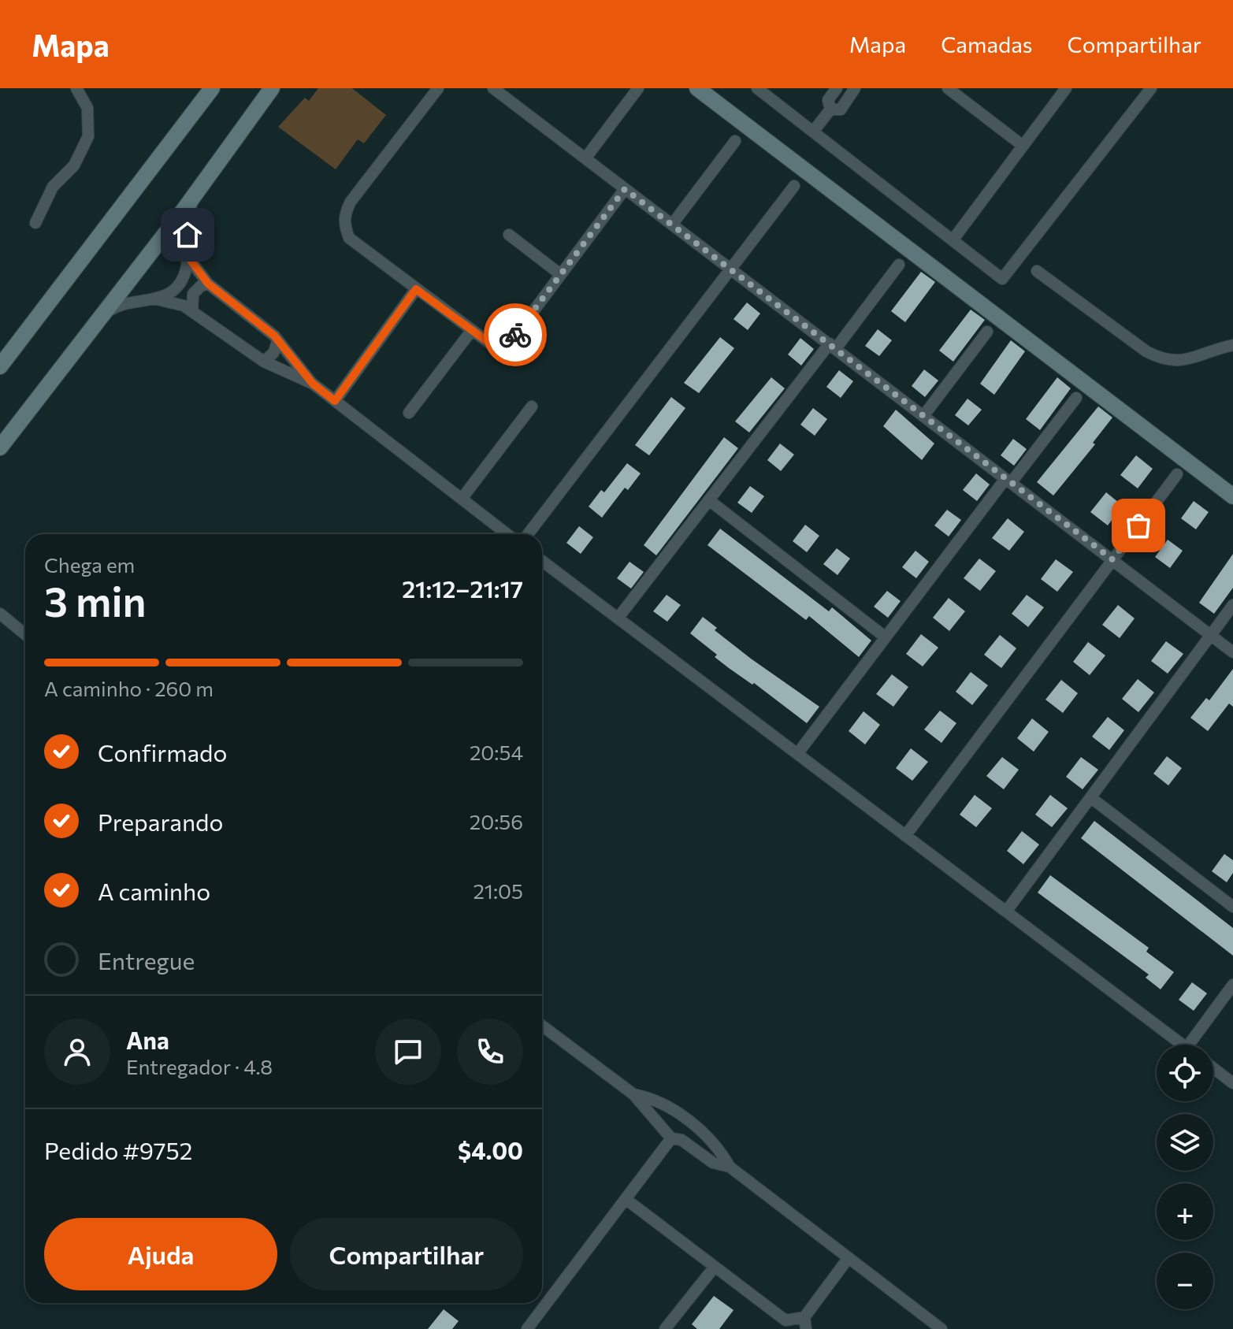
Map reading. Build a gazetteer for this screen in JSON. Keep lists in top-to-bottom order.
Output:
{
  "page": {
    "header": "Mapa",
    "nav": ["Mapa", "Camadas", "Compartilhar"],
    "heading": ["3 min", "Chega em", "21:12–21:17"],
    "panel": [
      "Ana",
      "Entregador · 4.8",
      "Pedido #9752",
      "$4.00"
    ],
    "bar": "A caminho · 260 m",
    "list": [
      ["Confirmado", "20:54"],
      ["Preparando", "20:56"],
      ["A caminho", "21:05"],
      "Entregue"
    ],
    "map_buttons": ["+", "−"],
    "buttons": ["Ajuda", "Compartilhar"]
  }
}
